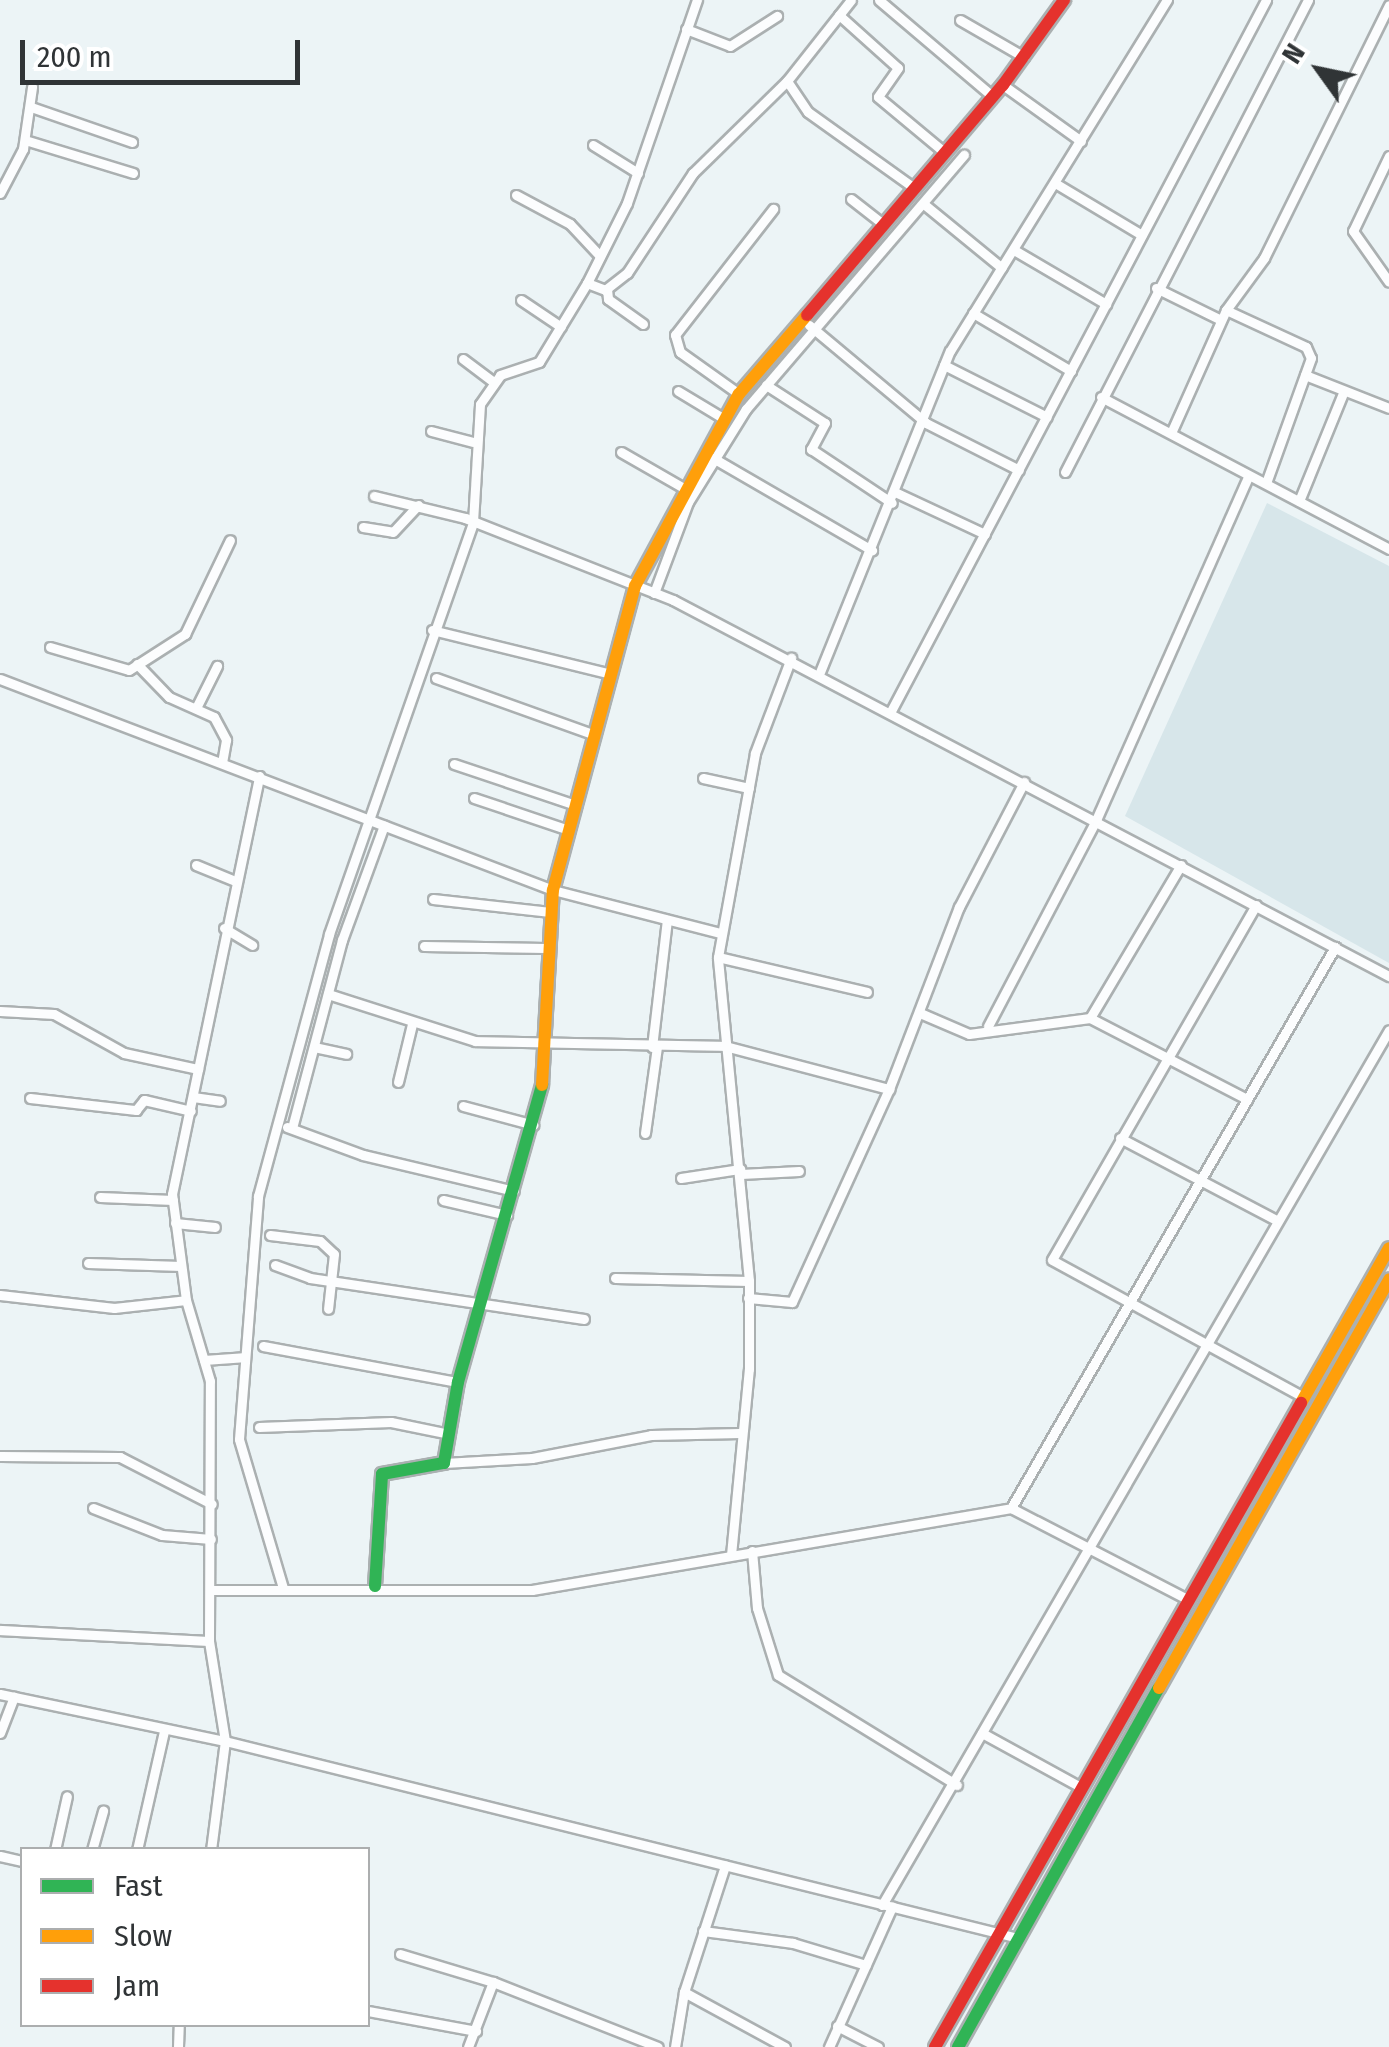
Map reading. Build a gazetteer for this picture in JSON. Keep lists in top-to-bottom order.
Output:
{
  "legend": ["Fast", "Slow", "Jam"],
  "scale_bar": "200 m",
  "north": "top left"
}
